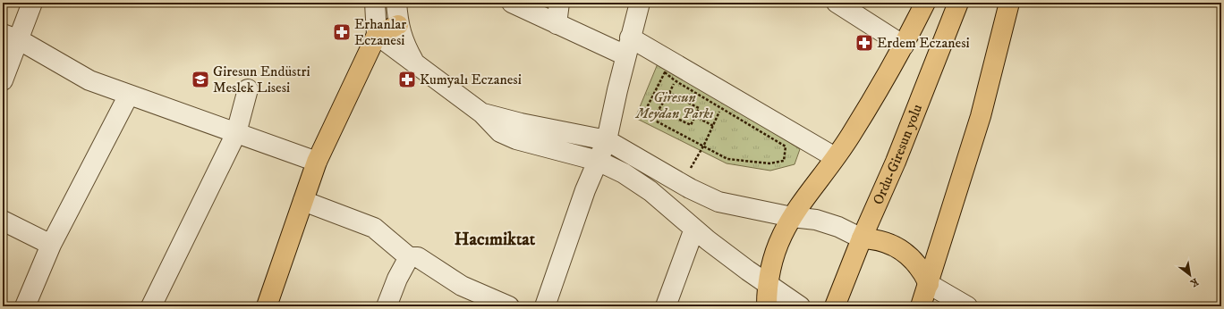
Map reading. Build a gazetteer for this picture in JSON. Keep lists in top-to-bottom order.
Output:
{
  "streets": {
    "main road": ["Ordu-Giresun yolu"]
  },
  "districts": ["Hacımiktat"],
  "parks": ["Giresun Meydan Parkı"],
  "places": {
    "pharmacy": ["Erhanlar Eczanesi", "Erdem Eczanesi", "Kumyalı Eczanesi"],
    "school or university": ["Giresun Endüstri Meslek Lisesi"]
  },
  "north": "bottom right"
}
